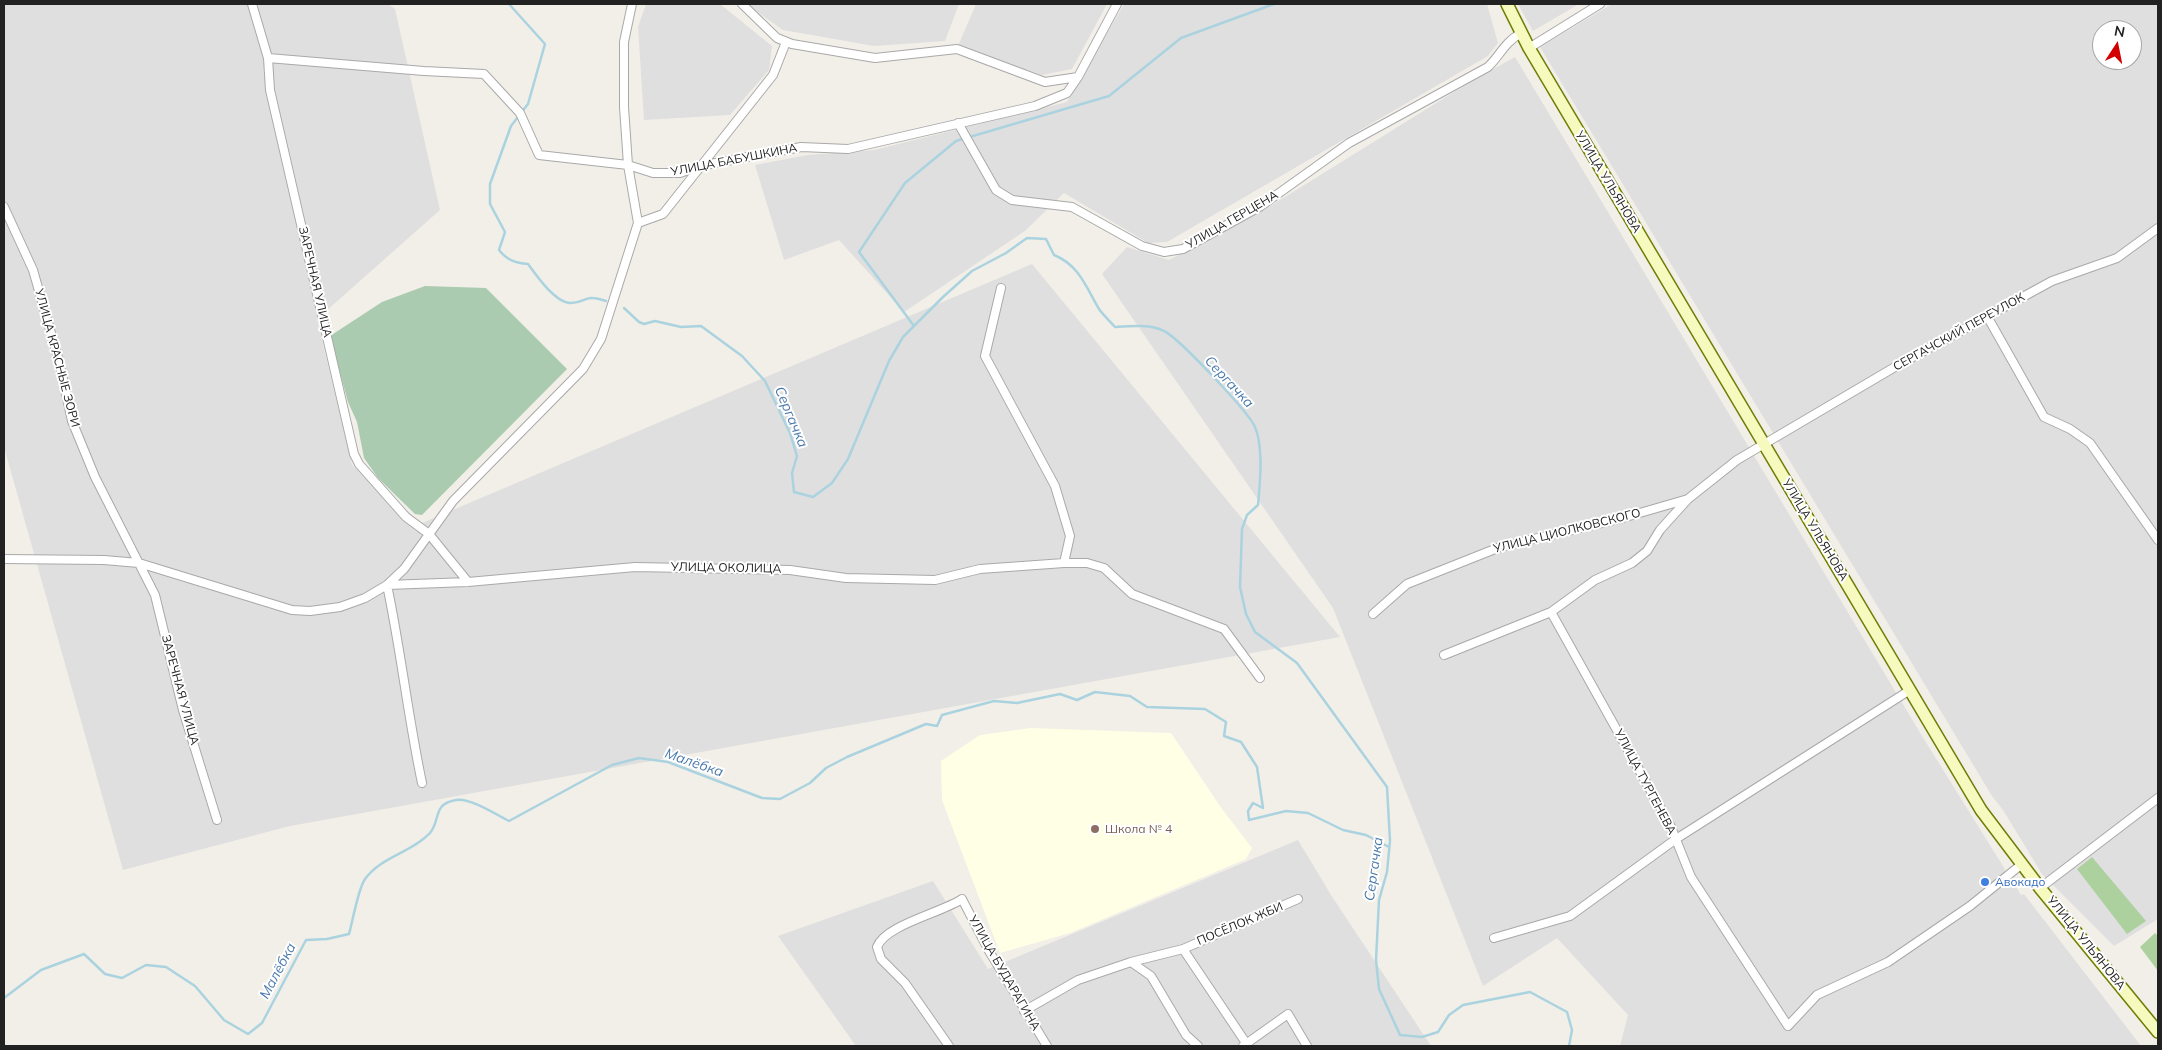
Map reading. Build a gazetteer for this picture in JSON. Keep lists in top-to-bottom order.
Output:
{
  "streets": {
    "main road": ["УЛИЦА УЛЬЯНОВА"],
    "street": [
      "УЛИЦА БАБУШКИНА",
      "УЛИЦА ГЕРЦЕНА",
      "ЗАРЕЧНАЯ УЛИЦА",
      "СЕРГАЧСКИЙ ПЕРЕУЛОК",
      "УЛИЦА КРАСНЫЕ ЗОРИ",
      "УЛИЦА ЦИОЛКОВСКОГО",
      "УЛИЦА ОКОЛИЦА",
      "УЛИЦА ТУРГЕНЕВА",
      "ПОСЁЛОК ЖБИ",
      "УЛИЦА БУДАРАГИНА"
    ]
  },
  "crossings": [
    ["УЛИЦА БАБУШКИНА", "УЛИЦА ГЕРЦЕНА"],
    ["УЛИЦА БАБУШКИНА", "ЗАРЕЧНАЯ УЛИЦА"],
    ["УЛИЦА УЛЬЯНОВА", "УЛИЦА ГЕРЦЕНА"],
    ["УЛИЦА УЛЬЯНОВА", "СЕРГАЧСКИЙ ПЕРЕУЛОК"],
    ["УЛИЦА УЛЬЯНОВА", "УЛИЦА ЦИОЛКОВСКОГО"],
    ["УЛИЦА УЛЬЯНОВА", "УЛИЦА ТУРГЕНЕВА"],
    ["ЗАРЕЧНАЯ УЛИЦА", "УЛИЦА КРАСНЫЕ ЗОРИ"],
    ["ЗАРЕЧНАЯ УЛИЦА", "УЛИЦА ОКОЛИЦА"],
    ["СЕРГАЧСКИЙ ПЕРЕУЛОК", "УЛИЦА ЦИОЛКОВСКОГО"],
    ["УЛИЦА ЦИОЛКОВСКОГО", "УЛИЦА ТУРГЕНЕВА"],
    ["ПОСЁЛОК ЖБИ", "УЛИЦА БУДАРАГИНА"]
  ],
  "water": ["Сергачка", "Малёбка"],
  "places": ["Школа № 4", "Авокадо"],
  "north": "top"
}
